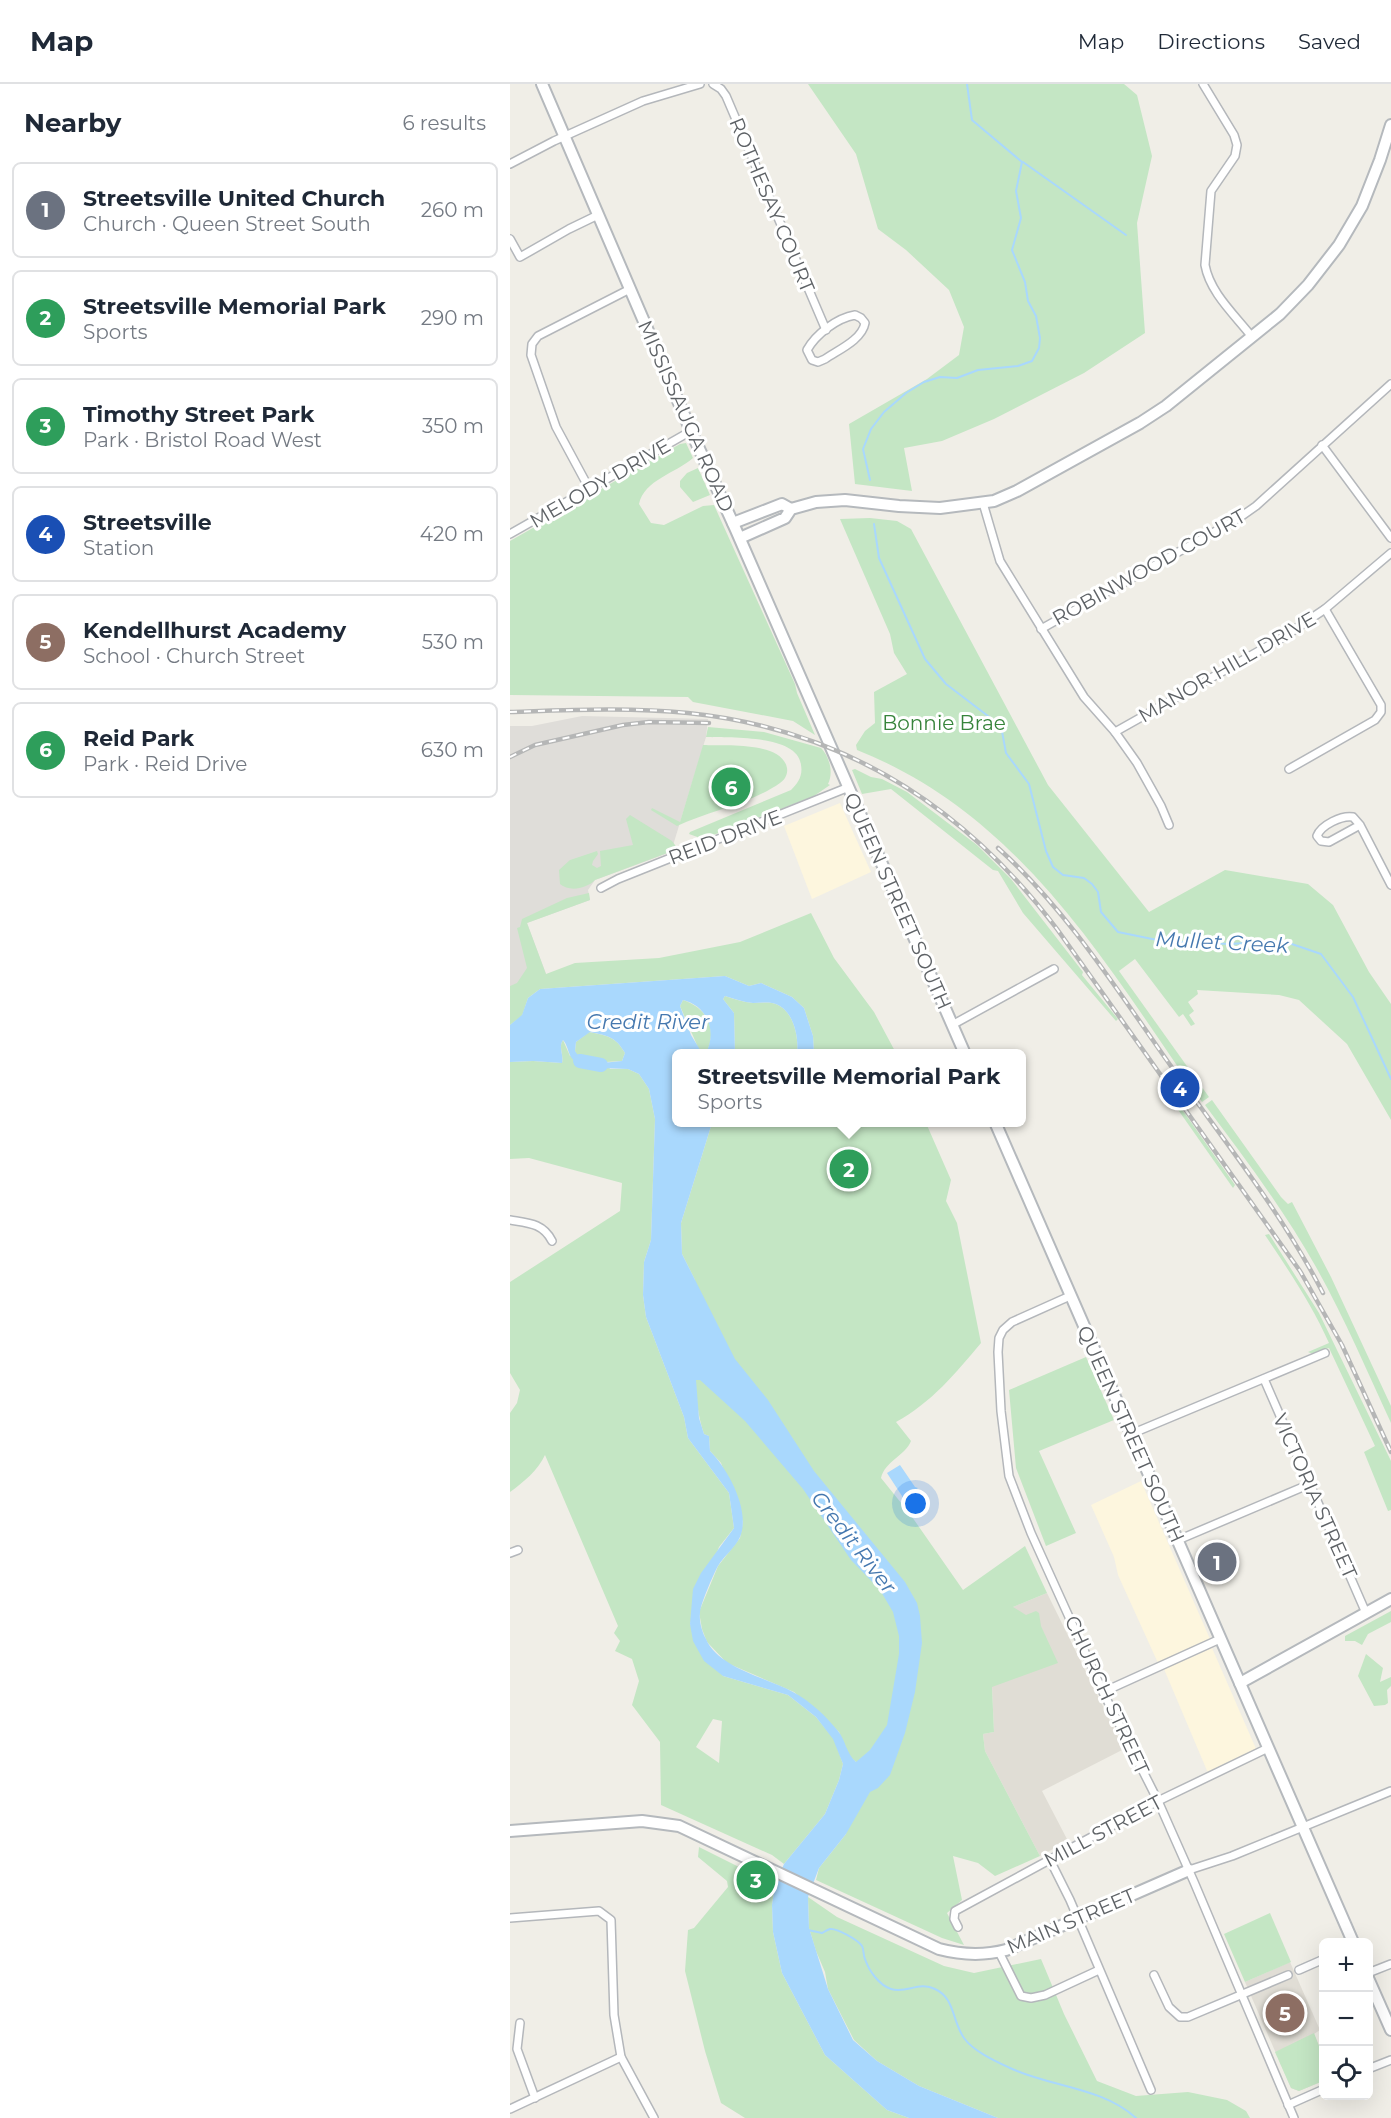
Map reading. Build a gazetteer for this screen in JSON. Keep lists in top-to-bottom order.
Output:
{
  "streets": {
    "main road": ["MISSISSAUGA ROAD", "QUEEN STREET SOUTH", "MAIN STREET"],
    "street": [
      "ROTHESAY COURT",
      "MELODY DRIVE",
      "ROBINWOOD COURT",
      "MANOR HILL DRIVE",
      "REID DRIVE",
      "VICTORIA STREET",
      "CHURCH STREET",
      "MILL STREET"
    ]
  },
  "crossings": [
    ["MISSISSAUGA ROAD", "MELODY DRIVE"],
    ["MISSISSAUGA ROAD", "QUEEN STREET SOUTH"],
    ["REID DRIVE", "QUEEN STREET SOUTH"],
    ["QUEEN STREET SOUTH", "CHURCH STREET"],
    ["QUEEN STREET SOUTH", "MILL STREET"],
    ["QUEEN STREET SOUTH", "MAIN STREET"],
    ["CHURCH STREET", "MILL STREET"],
    ["CHURCH STREET", "MAIN STREET"]
  ],
  "water": ["Mullet Creek", "Credit River"],
  "parks": ["Bonnie Brae"],
  "page": {
    "header": "Map",
    "nav": ["Map", "Directions", "Saved"],
    "heading": ["Nearby", "6 results"],
    "list": [
      {
        "mark": "1",
        "name": "Streetsville United Church",
        "note": "Church · Queen Street South",
        "value": "260 m"
      },
      {
        "mark": "2",
        "name": "Streetsville Memorial Park",
        "note": "Sports",
        "value": "290 m"
      },
      {
        "mark": "3",
        "name": "Timothy Street Park",
        "note": "Park · Bristol Road West",
        "value": "350 m"
      },
      {
        "mark": "4",
        "name": "Streetsville",
        "note": "Station",
        "value": "420 m"
      },
      {
        "mark": "5",
        "name": "Kendellhurst Academy",
        "note": "School · Church Street",
        "value": "530 m"
      },
      {
        "mark": "6",
        "name": "Reid Park",
        "note": "Park · Reid Drive",
        "value": "630 m"
      }
    ],
    "pins": [
      "6",
      "4",
      "2",
      "1",
      "3",
      "5"
    ],
    "popup": ["Streetsville Memorial Park", "Sports"],
    "map_buttons": ["+", "−"]
  }
}
